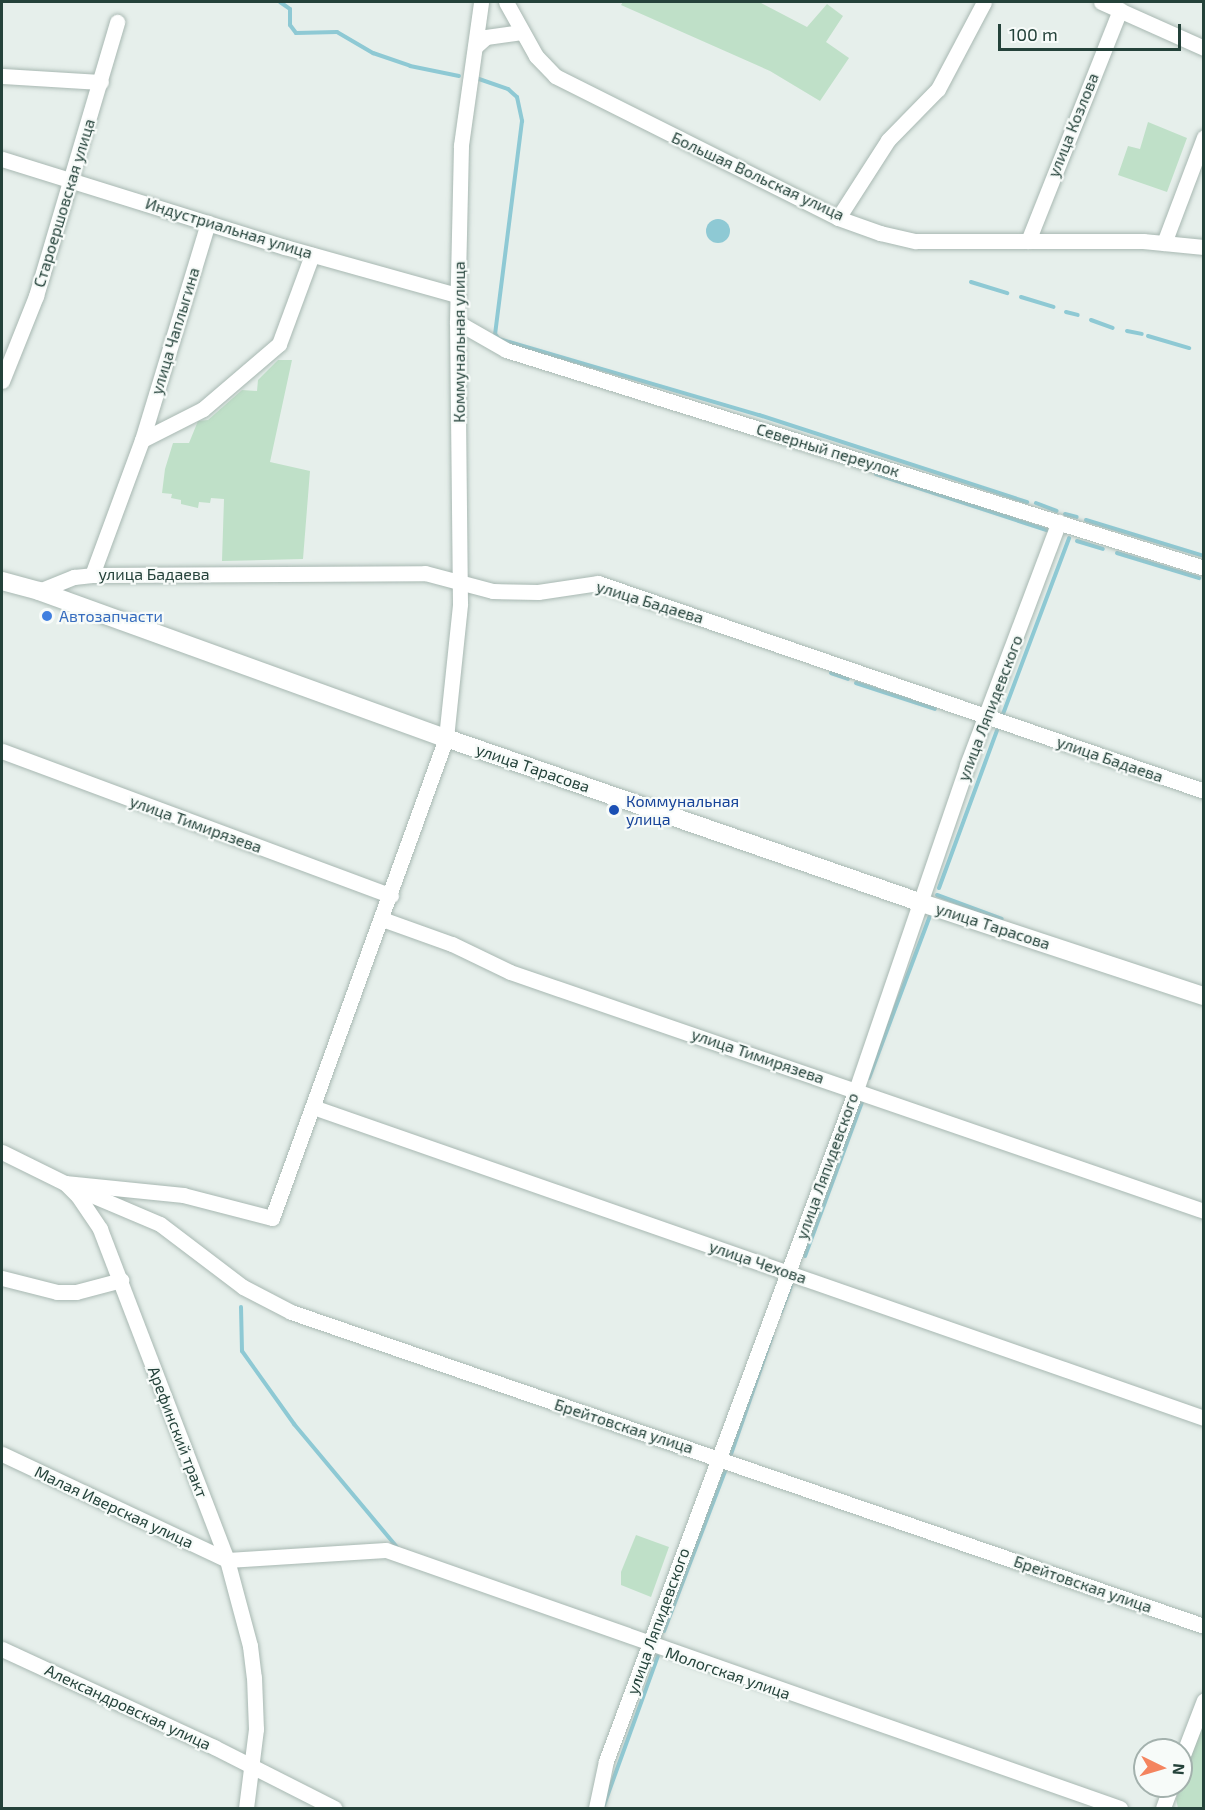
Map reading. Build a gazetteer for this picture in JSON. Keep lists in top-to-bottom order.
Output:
{
  "streets": {
    "street": [
      "улица Козлова",
      "Большая Вольская улица",
      "Староершовская улица",
      "Индустриальная улица",
      "улица Чаплыгина",
      "Коммунальная улица",
      "Северный переулок",
      "улица Бадаева",
      "улица Ляпидевского",
      "улица Тарасова",
      "улица Тимирязева",
      "улица Чехова",
      "Брейтовская улица",
      "Арефинский тракт",
      "Малая Иверская улица",
      "Мологская улица",
      "Александровская улица"
    ]
  },
  "crossings": [
    ["улица Козлова", "Большая Вольская улица"],
    ["Староершовская улица", "Индустриальная улица"],
    ["Индустриальная улица", "улица Чаплыгина"],
    ["Индустриальная улица", "Коммунальная улица"],
    ["улица Чаплыгина", "улица Бадаева"],
    ["Коммунальная улица", "Северный переулок"],
    ["Коммунальная улица", "улица Бадаева"],
    ["Коммунальная улица", "улица Тарасова"],
    ["Коммунальная улица", "улица Тимирязева"],
    ["Коммунальная улица", "улица Чехова"],
    ["Коммунальная улица", "Брейтовская улица"],
    ["Коммунальная улица", "Арефинский тракт"],
    ["Северный переулок", "улица Ляпидевского"],
    ["улица Бадаева", "улица Ляпидевского"],
    ["улица Бадаева", "улица Тарасова"],
    ["улица Ляпидевского", "улица Тарасова"],
    ["улица Ляпидевского", "улица Тимирязева"],
    ["улица Ляпидевского", "улица Чехова"],
    ["улица Ляпидевского", "Брейтовская улица"],
    ["улица Ляпидевского", "Мологская улица"],
    ["Брейтовская улица", "Арефинский тракт"],
    ["Арефинский тракт", "Малая Иверская улица"],
    ["Арефинский тракт", "Мологская улица"],
    ["Арефинский тракт", "Александровская улица"],
    ["Малая Иверская улица", "Мологская улица"]
  ],
  "places": ["Автозапчасти", "Коммунальная улица"],
  "scale_bar": "100 m",
  "north": "right"
}
